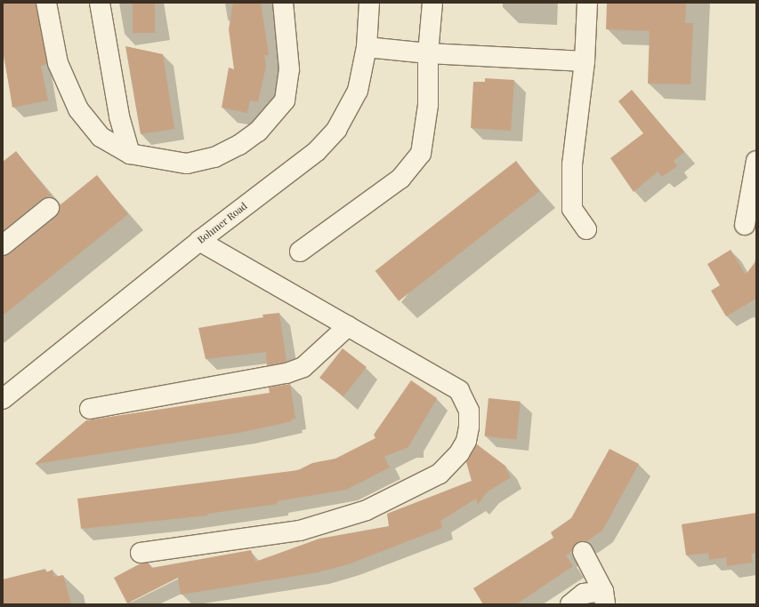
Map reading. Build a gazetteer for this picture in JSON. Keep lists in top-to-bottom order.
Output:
{
  "streets": {
    "street": ["Bohmer Road"]
  }
}
